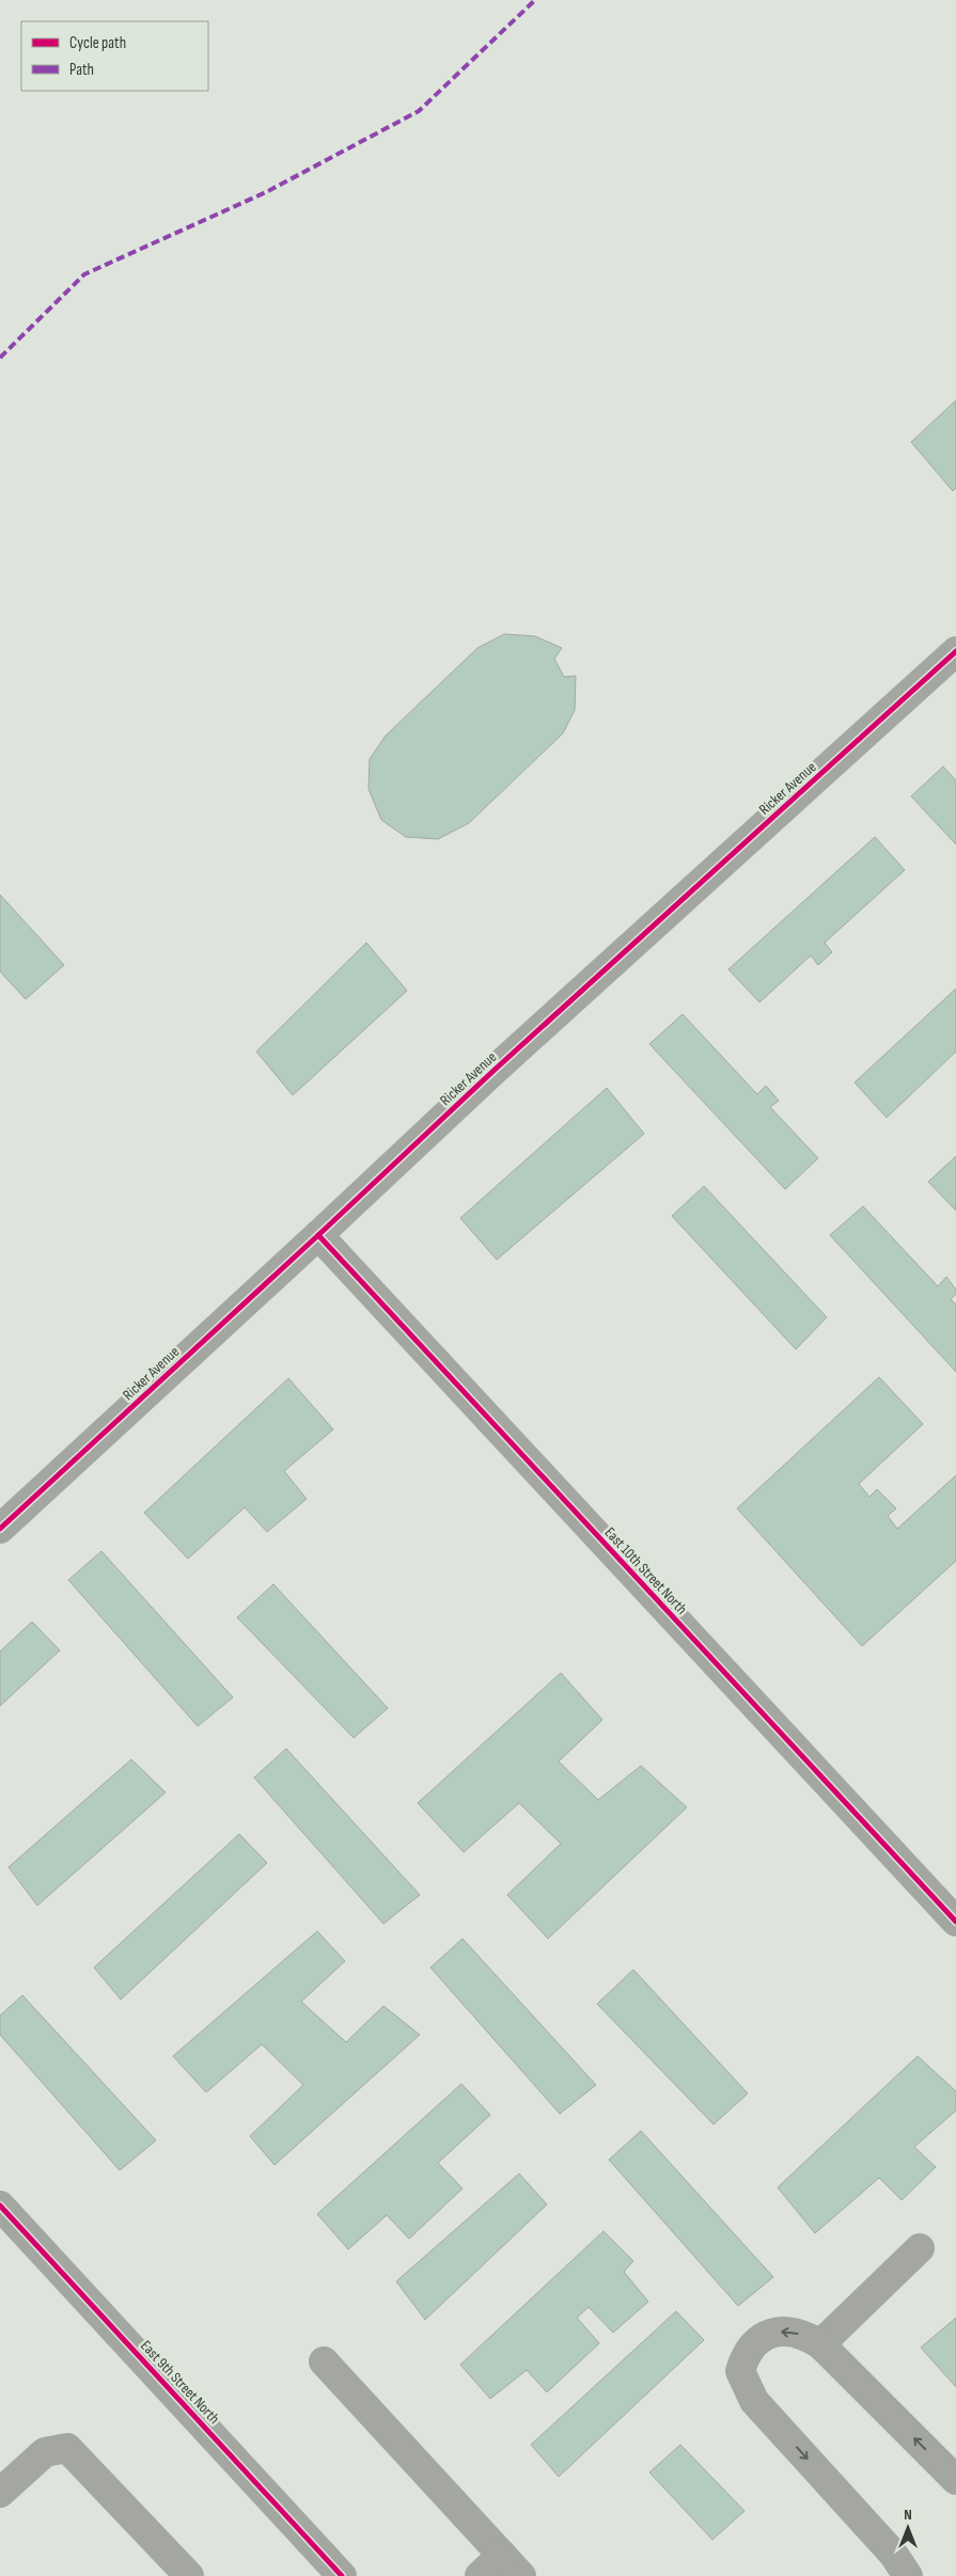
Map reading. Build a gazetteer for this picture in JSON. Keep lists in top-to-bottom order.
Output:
{
  "streets": {
    "street": ["Ricker Avenue", "East 10th Street North", "East 9th Street North"]
  },
  "crossings": [
    ["Ricker Avenue", "East 10th Street North"]
  ],
  "legend": ["Cycle path", "Path"],
  "north": "top"
}
